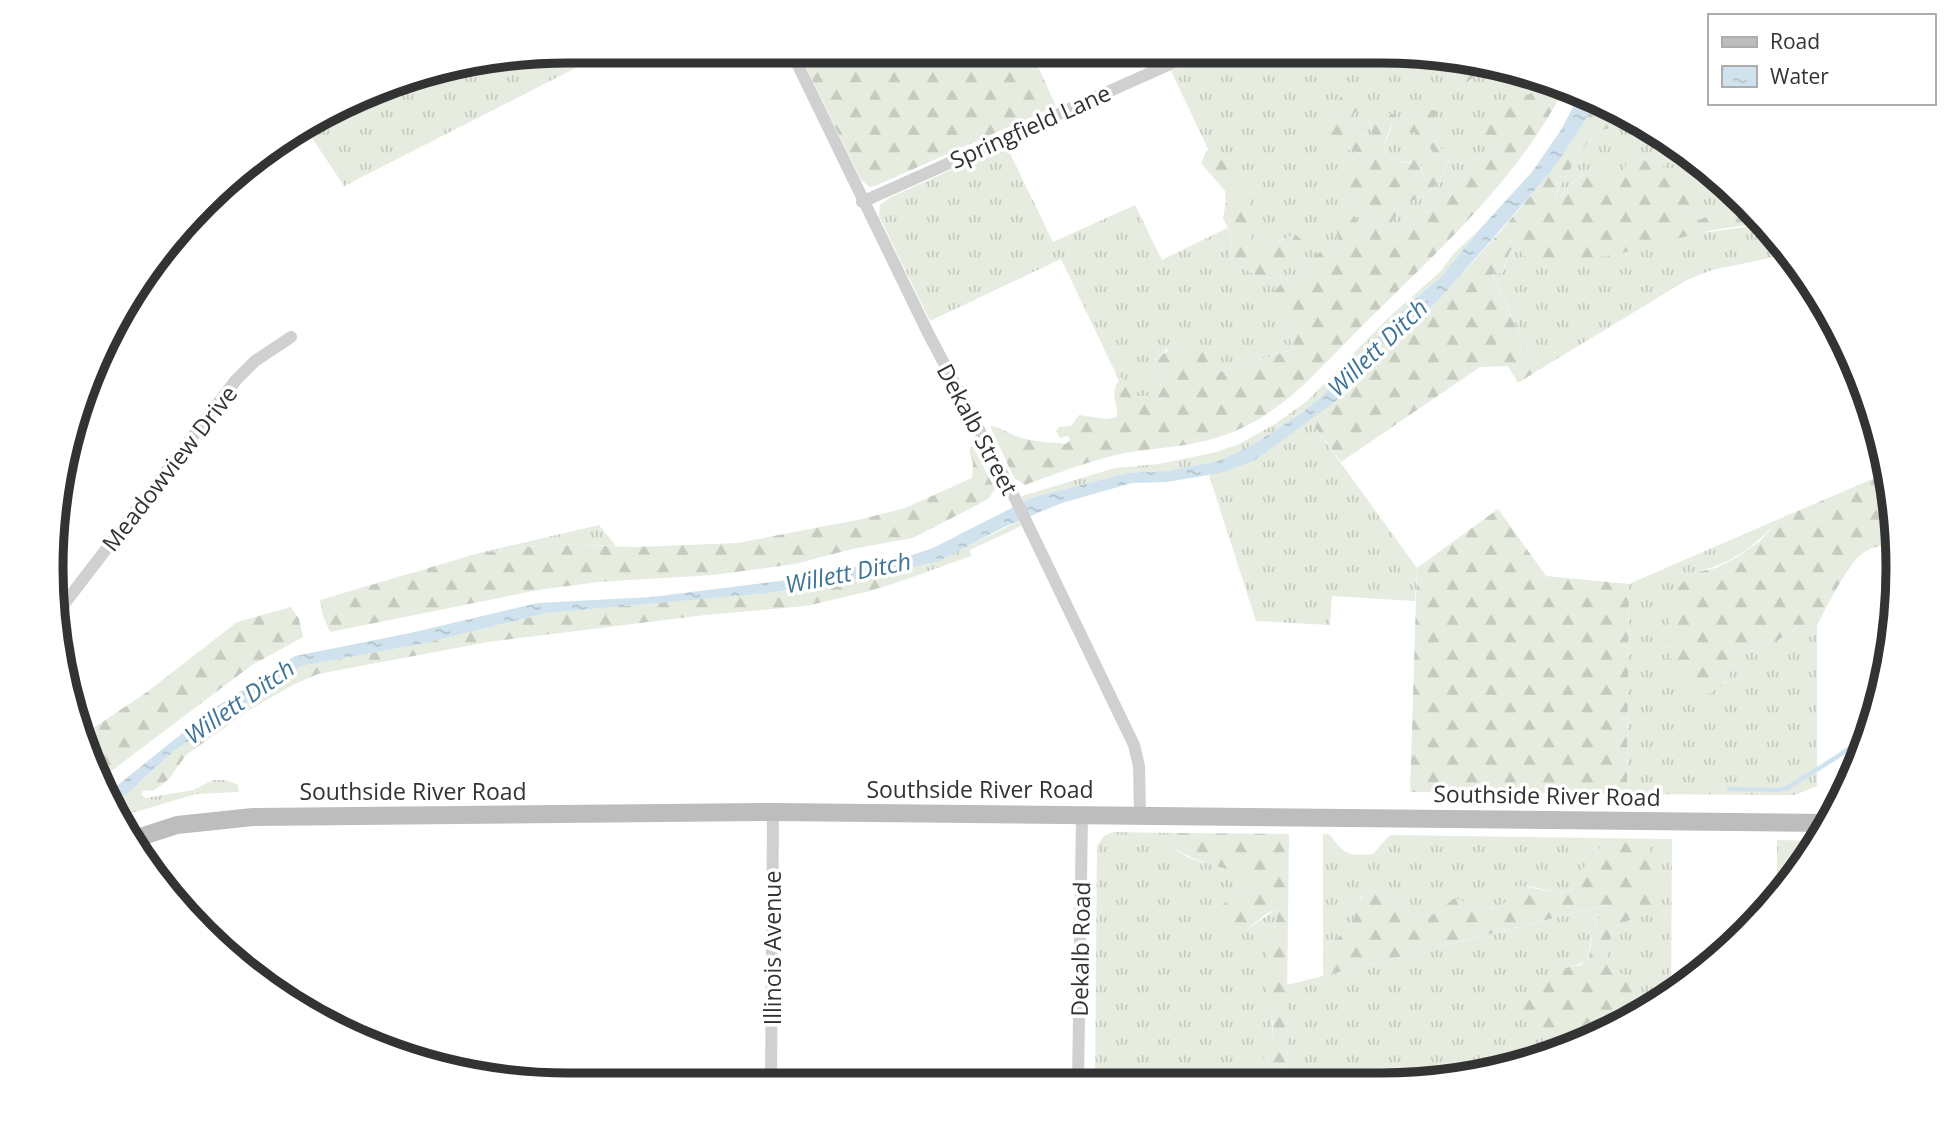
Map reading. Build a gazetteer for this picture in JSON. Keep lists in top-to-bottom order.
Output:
{
  "streets": {
    "main road": ["Southside River Road"],
    "street": [
      "Springfield Lane",
      "Dekalb Street",
      "Meadowview Drive",
      "Illinois Avenue",
      "Dekalb Road"
    ]
  },
  "crossings": [
    ["Springfield Lane", "Dekalb Street"],
    ["Dekalb Street", "Southside River Road"],
    ["Southside River Road", "Illinois Avenue"],
    ["Southside River Road", "Dekalb Road"]
  ],
  "water": ["Willett Ditch"],
  "legend": ["Road", "Water"]
}
